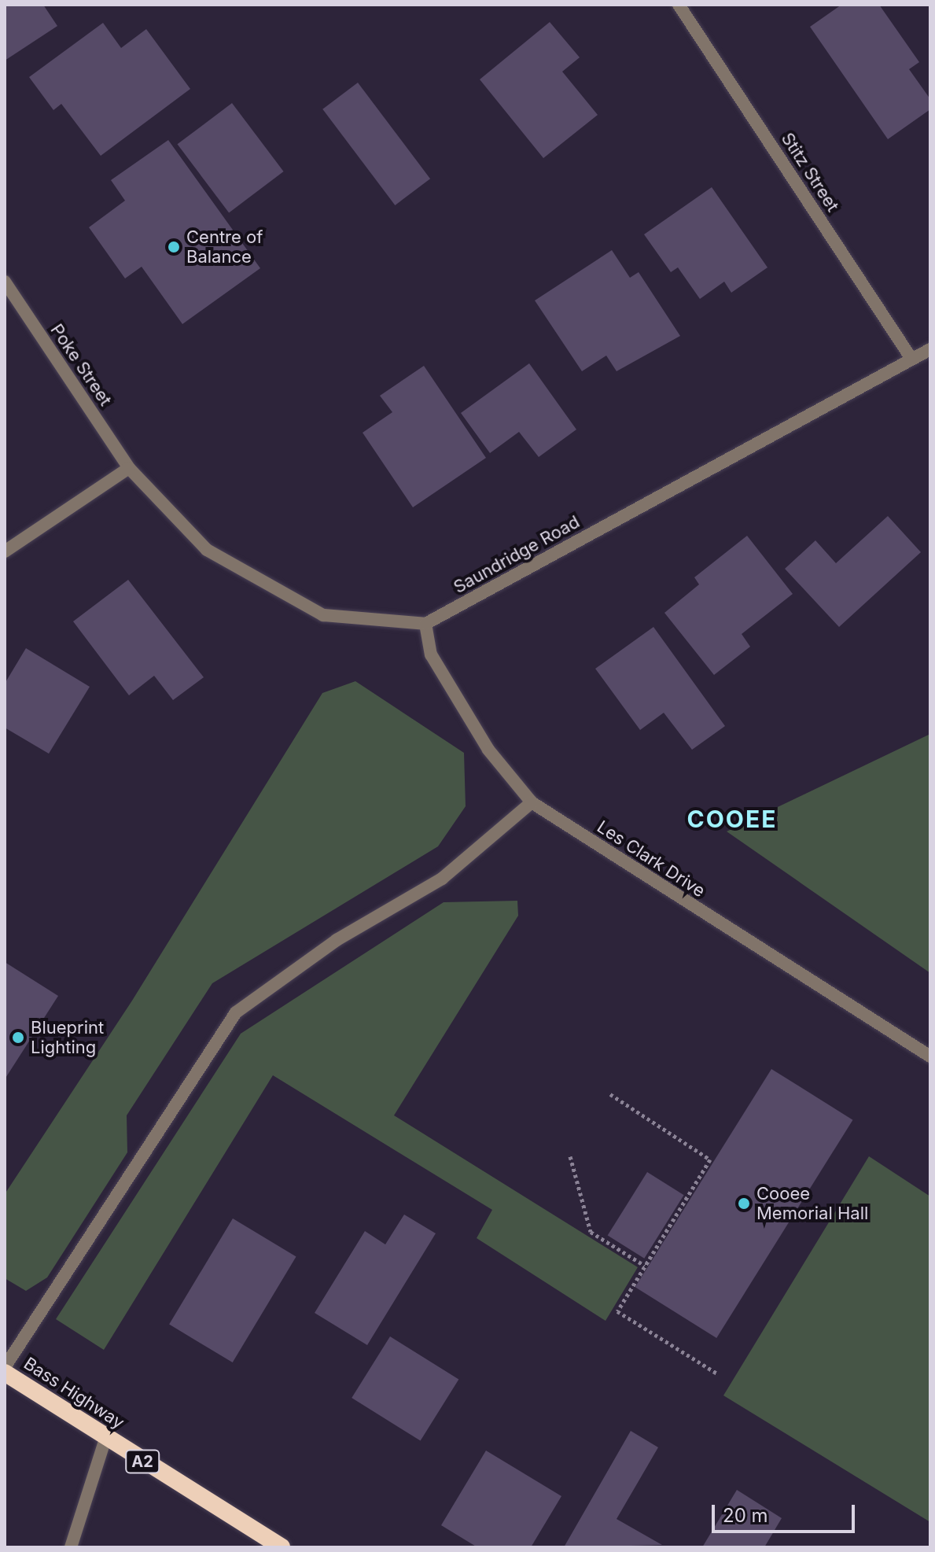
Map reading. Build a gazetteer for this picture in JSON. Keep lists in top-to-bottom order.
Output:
{
  "streets": {
    "highway": ["Bass Highway", "A2"],
    "street": [
      "Stitz Street",
      "Poke Street",
      "Saundridge Road",
      "Les Clark Drive"
    ]
  },
  "crossings": [
    ["Stitz Street", "Saundridge Road"],
    ["Saundridge Road", "Les Clark Drive"]
  ],
  "districts": ["COOEE"],
  "places": ["Centre of Balance", "Blueprint Lighting", "Cooee Memorial Hall"],
  "scale_bar": "20 m"
}
